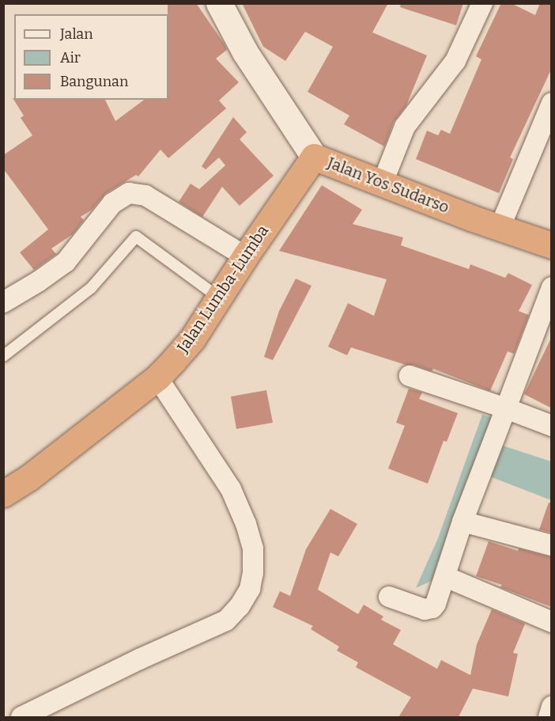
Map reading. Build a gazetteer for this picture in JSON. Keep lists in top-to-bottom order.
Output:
{
  "streets": {
    "highway": ["Jalan Yos Sudarso", "Jalan Lumba-Lumba"]
  },
  "crossings": [
    ["Jalan Yos Sudarso", "Jalan Lumba-Lumba"]
  ],
  "legend": ["Jalan", "Air", "Bangunan"]
}
